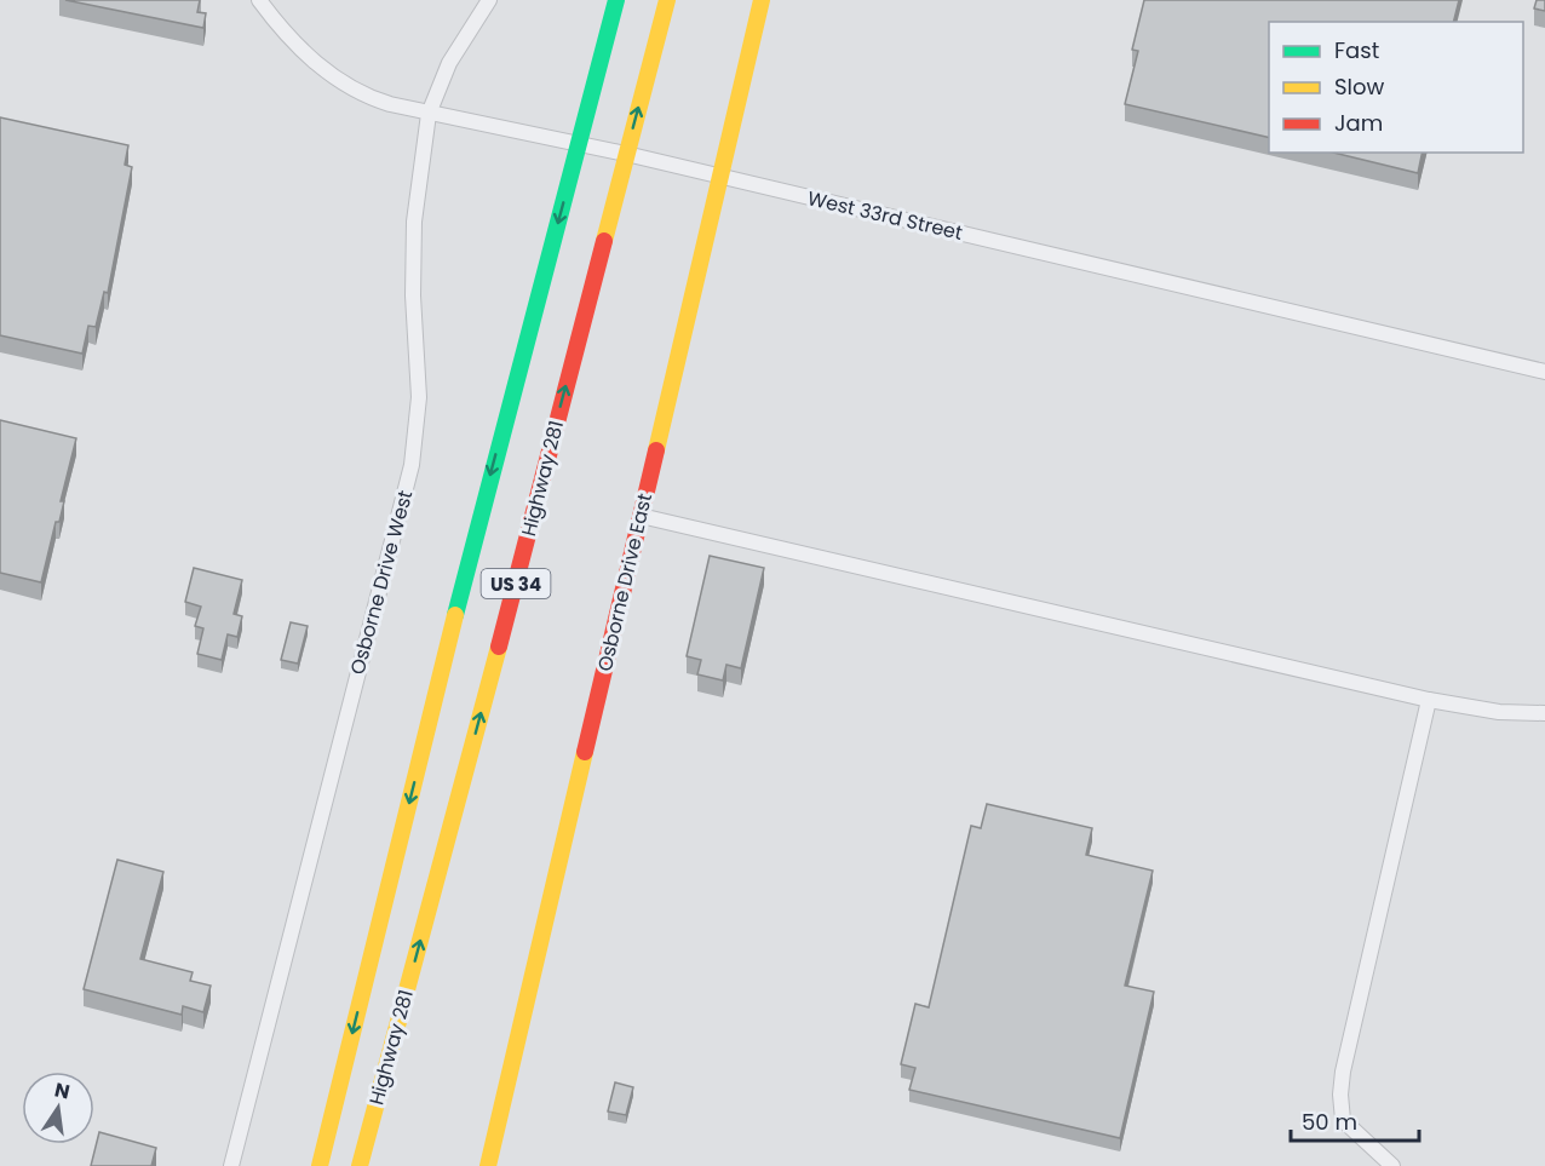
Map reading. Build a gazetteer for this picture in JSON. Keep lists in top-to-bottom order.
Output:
{
  "streets": {
    "main road": ["Highway 281", "Osborne Drive East", "US 34"],
    "street": ["West 33rd Street", "Osborne Drive West"]
  },
  "crossings": [
    ["West 33rd Street", "Highway 281"],
    ["West 33rd Street", "Osborne Drive West"],
    ["West 33rd Street", "Osborne Drive East"]
  ],
  "legend": ["Fast", "Slow", "Jam"],
  "scale_bar": "50 m",
  "north": "top"
}
